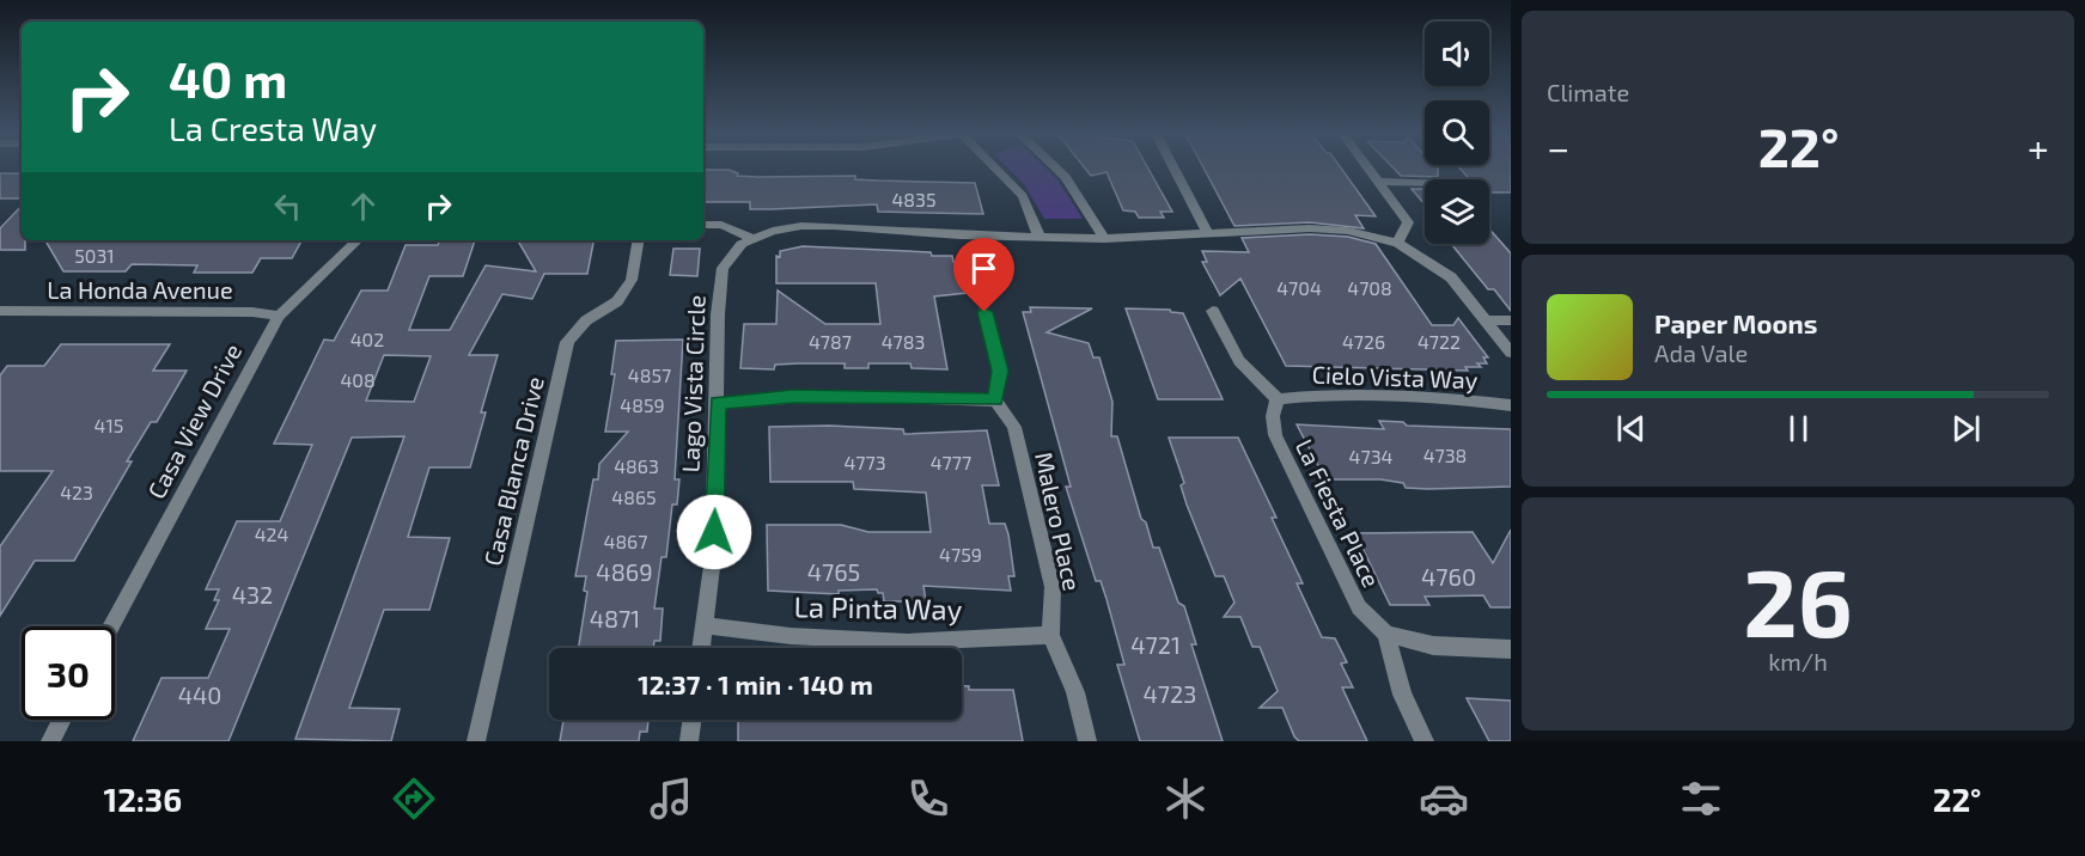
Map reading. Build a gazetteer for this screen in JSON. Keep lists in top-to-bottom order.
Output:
{
  "streets": {
    "street": [
      "La Honda Avenue",
      "Cielo Vista Way",
      "Lago Vista Circle",
      "Casa View Drive",
      "Casa Blanca Drive",
      "La Fiesta Place",
      "Malero Place",
      "La Pinta Way"
    ]
  },
  "crossings": [
    ["La Honda Avenue", "Casa View Drive"],
    ["Cielo Vista Way", "La Fiesta Place"],
    ["Lago Vista Circle", "La Pinta Way"],
    ["Malero Place", "La Pinta Way"]
  ],
  "house_numbers": [
    "4835",
    "5031",
    "4704",
    "4708",
    "402",
    "4787",
    "4783",
    "4726",
    "4722",
    "4857",
    "408",
    "4859",
    "415",
    "4738",
    "4734",
    "4773",
    "4777",
    "4863",
    "423",
    "4865",
    "424",
    "4867",
    "4759",
    "4869",
    "4765",
    "4760",
    "432",
    "4871",
    "4721",
    "4723",
    "440"
  ],
  "page": {
    "tile": [
      "Climate",
      ["26", "km/h"]
    ],
    "turn": ["40 m", "La Cresta Way"],
    "heat": ["−", "22°", "+"],
    "song": ["Paper Moons", "Ada Vale"],
    "limit": "30",
    "trip": "12:37 · 1 min · 140 m",
    "tabs": ["12:36", "22°"]
  }
}
